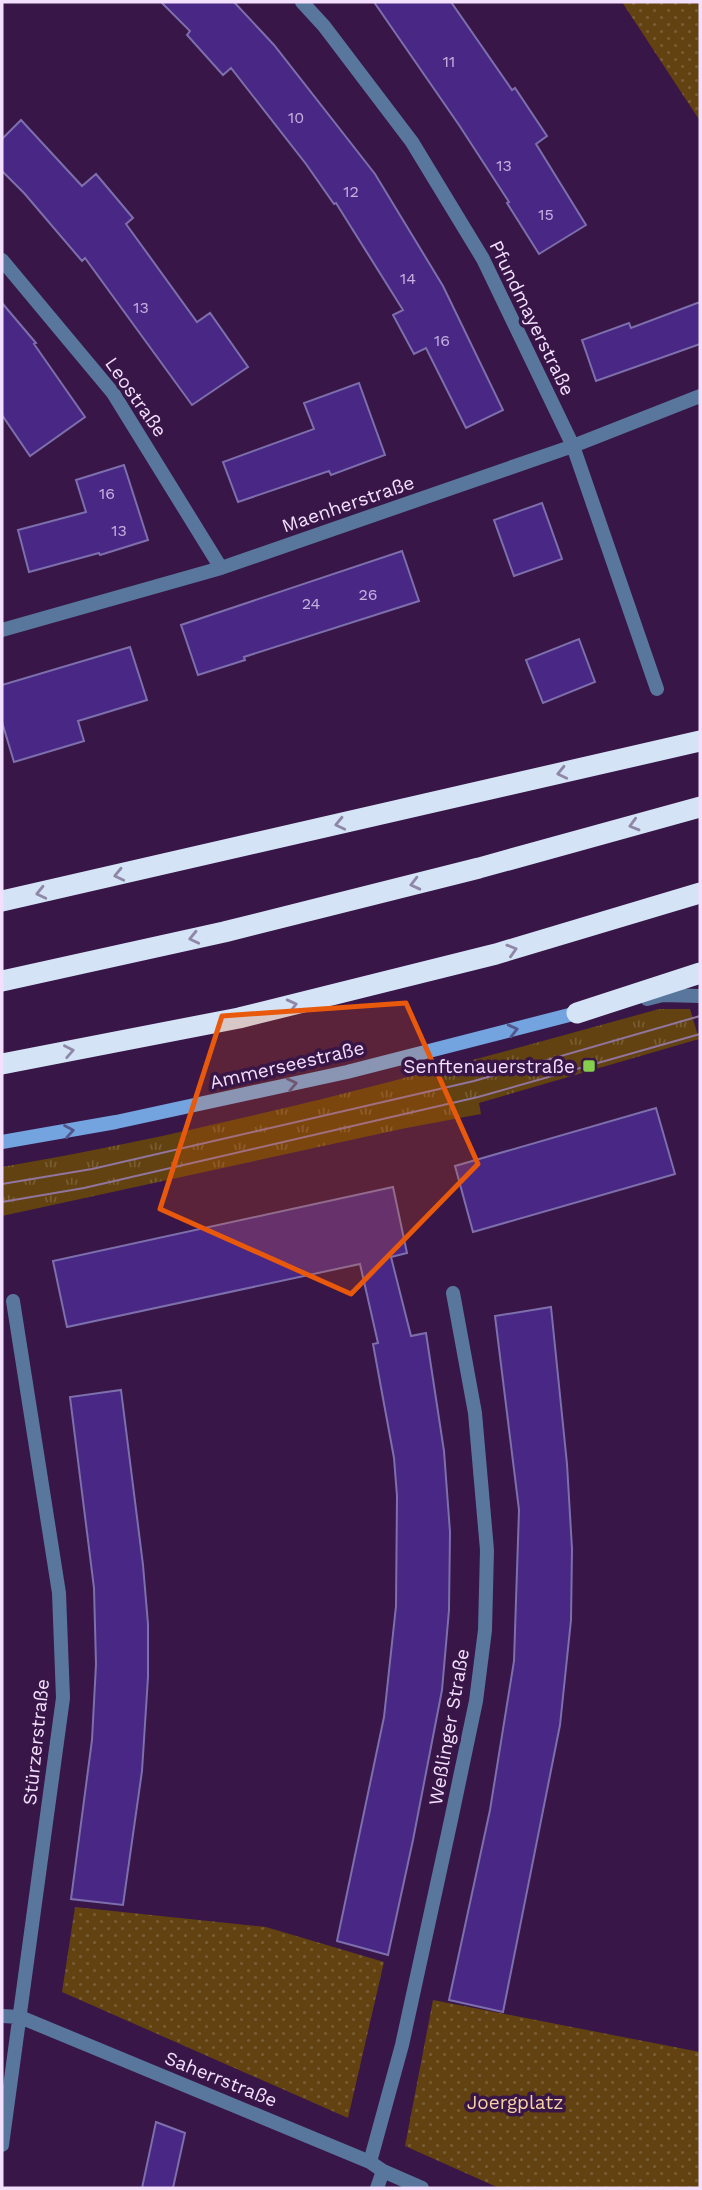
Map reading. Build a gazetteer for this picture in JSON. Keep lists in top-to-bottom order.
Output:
{
  "streets": {
    "main road": ["Ammerseestraße"],
    "street": [
      "Pfundmayerstraße",
      "Leostraße",
      "Maenherstraße",
      "Weßlinger Straße",
      "Stürzerstraße",
      "Saherrstraße"
    ]
  },
  "crossings": [
    ["Pfundmayerstraße", "Maenherstraße"],
    ["Leostraße", "Maenherstraße"],
    ["Weßlinger Straße", "Saherrstraße"],
    ["Stürzerstraße", "Saherrstraße"]
  ],
  "one_way": ["Ammerseestraße"],
  "parks": ["Joergplatz"],
  "places": {
    "transit": ["Senftenauerstraße"]
  },
  "house_numbers": [
    "11",
    "10",
    "13",
    "12",
    "15",
    "14",
    "13",
    "16",
    "16",
    "13",
    "26",
    "24"
  ]
}
